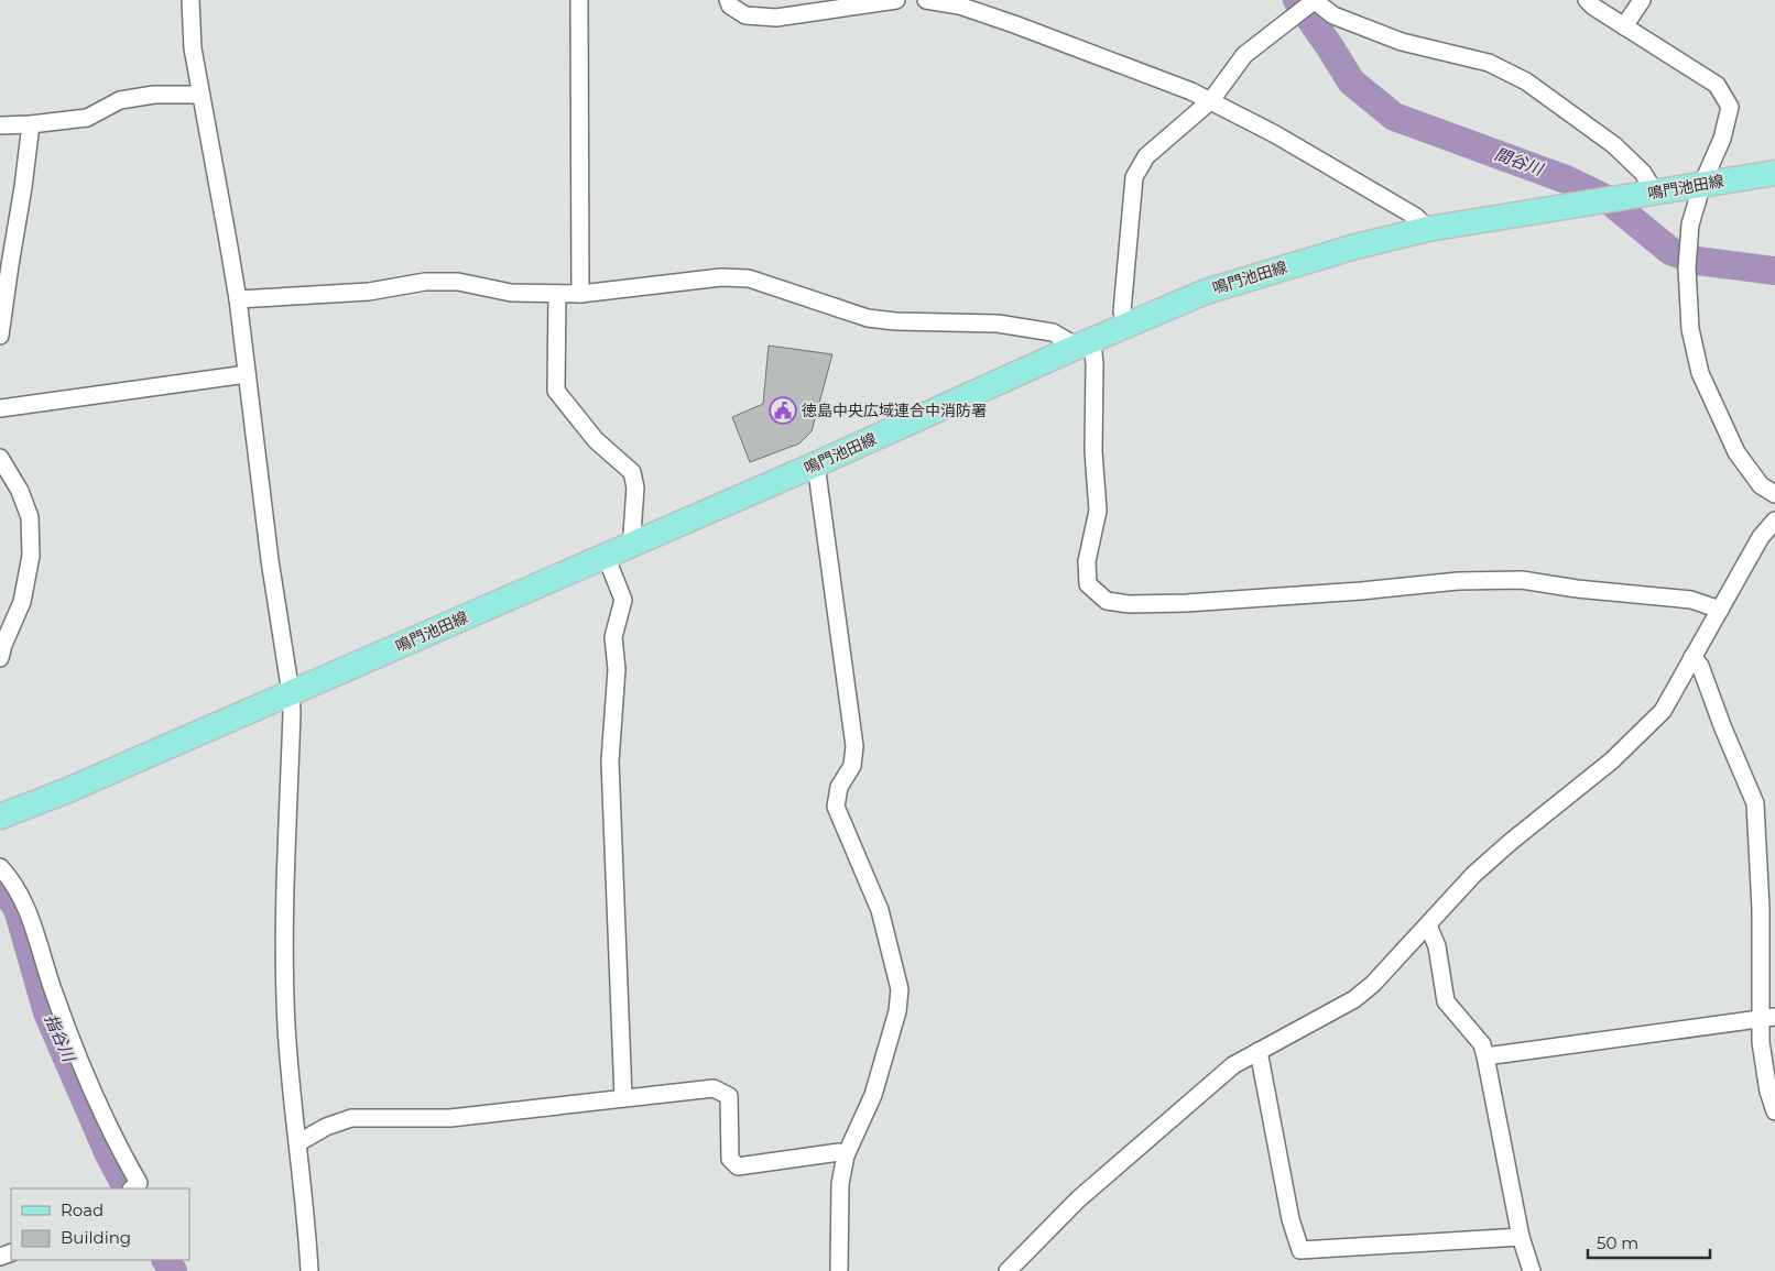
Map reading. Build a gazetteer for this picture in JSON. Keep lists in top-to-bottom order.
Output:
{
  "streets": {
    "main road": ["鳴門池田線"]
  },
  "water": ["間谷川", "指谷川"],
  "places": {
    "public building": ["徳島中央広域連合中消防署"]
  },
  "legend": ["Road", "Building"],
  "scale_bar": "50 m"
}
